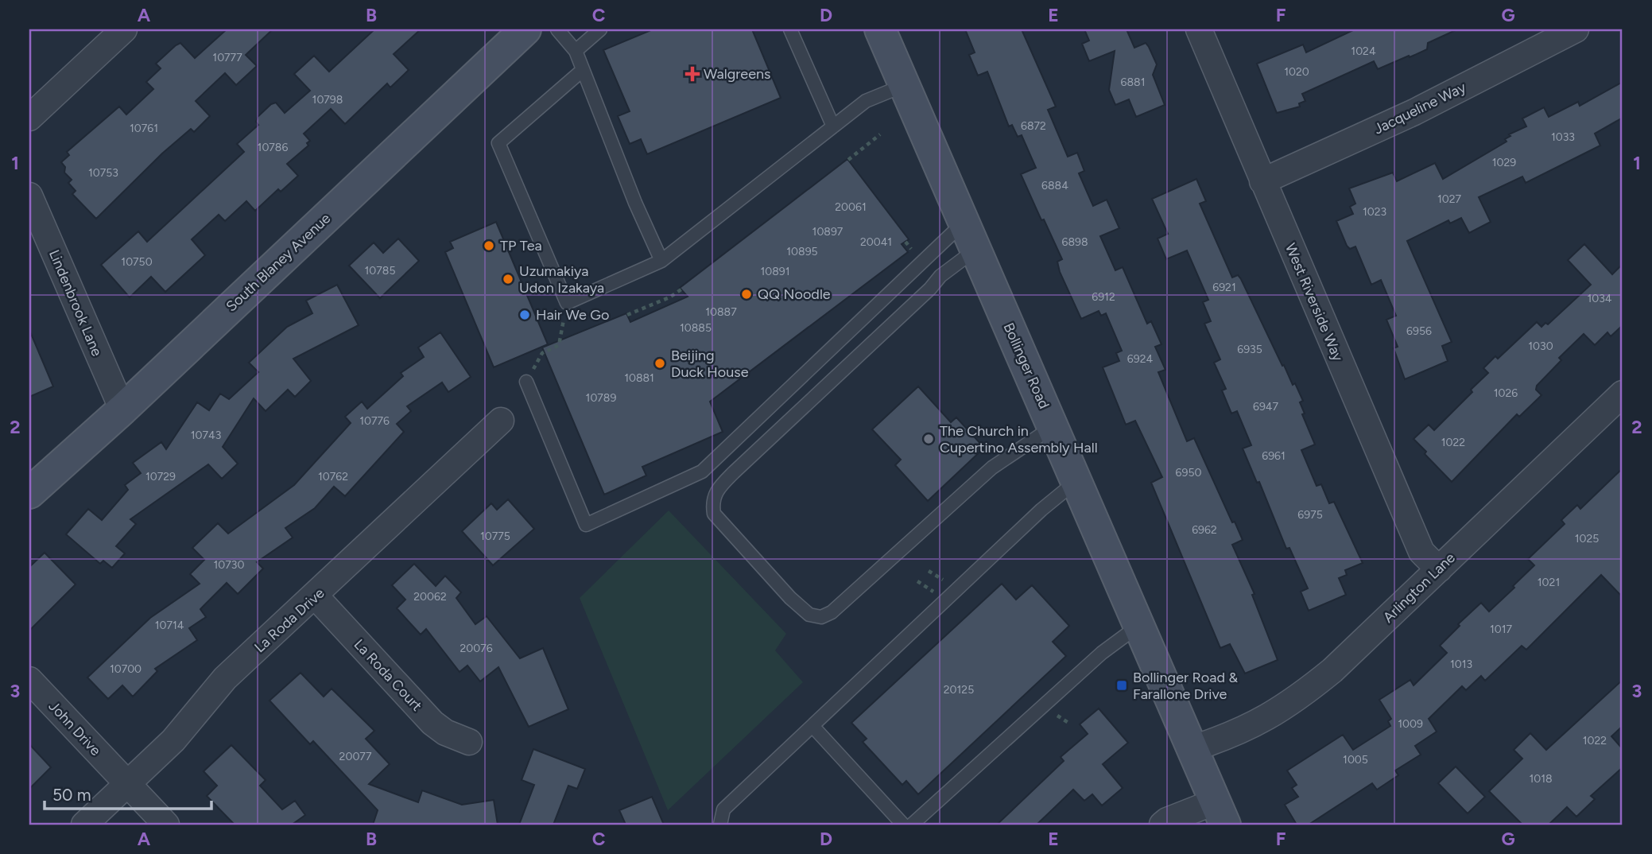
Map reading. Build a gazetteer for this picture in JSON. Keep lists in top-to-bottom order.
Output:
{
  "streets": {
    "main road": ["South Blaney Avenue", "Bollinger Road"],
    "street": [
      "Jacqueline Way",
      "West Riverside Way",
      "Lindenbrook Lane",
      "Arlington Lane",
      "La Roda Drive",
      "La Roda Court",
      "John Drive"
    ]
  },
  "crossings": [
    ["Jacqueline Way", "West Riverside Way"],
    ["South Blaney Avenue", "Lindenbrook Lane"],
    ["West Riverside Way", "Arlington Lane"],
    ["Bollinger Road", "Arlington Lane"],
    ["La Roda Drive", "La Roda Court"],
    ["La Roda Drive", "John Drive"]
  ],
  "places": {
    "health": ["Walgreens"],
    "other": [
      "TP Tea",
      "Uzumakiya Udon Izakaya",
      "QQ Noodle",
      "Hair We Go",
      "Beijing Duck House",
      "The Church in Cupertino Assembly Hall"
    ],
    "transit": ["Bollinger Road & Farallone Drive"]
  },
  "house_numbers": [
    "1024",
    "10777",
    "1020",
    "6881",
    "10798",
    "6872",
    "10761",
    "1033",
    "10786",
    "1029",
    "10753",
    "6884",
    "1027",
    "20061",
    "1023",
    "10897",
    "20041",
    "6898",
    "10895",
    "10750",
    "10785",
    "10891",
    "6921",
    "6912",
    "1034",
    "10887",
    "10885",
    "6956",
    "1030",
    "6935",
    "6924",
    "10881",
    "1026",
    "10789",
    "6947",
    "10776",
    "10743",
    "1022",
    "6961",
    "6950",
    "10729",
    "10762",
    "6975",
    "6962",
    "10775",
    "1025",
    "10730",
    "1021",
    "20062",
    "10714",
    "1017",
    "20076",
    "1013",
    "10700",
    "20125",
    "1009",
    "1022",
    "20077",
    "1005",
    "1018"
  ],
  "scale_bar": "50 m",
  "grid": {
    "columns": [
      "A",
      "B",
      "C",
      "D",
      "E",
      "F",
      "G"
    ],
    "rows": ["1", "2", "3"]
  }
}
